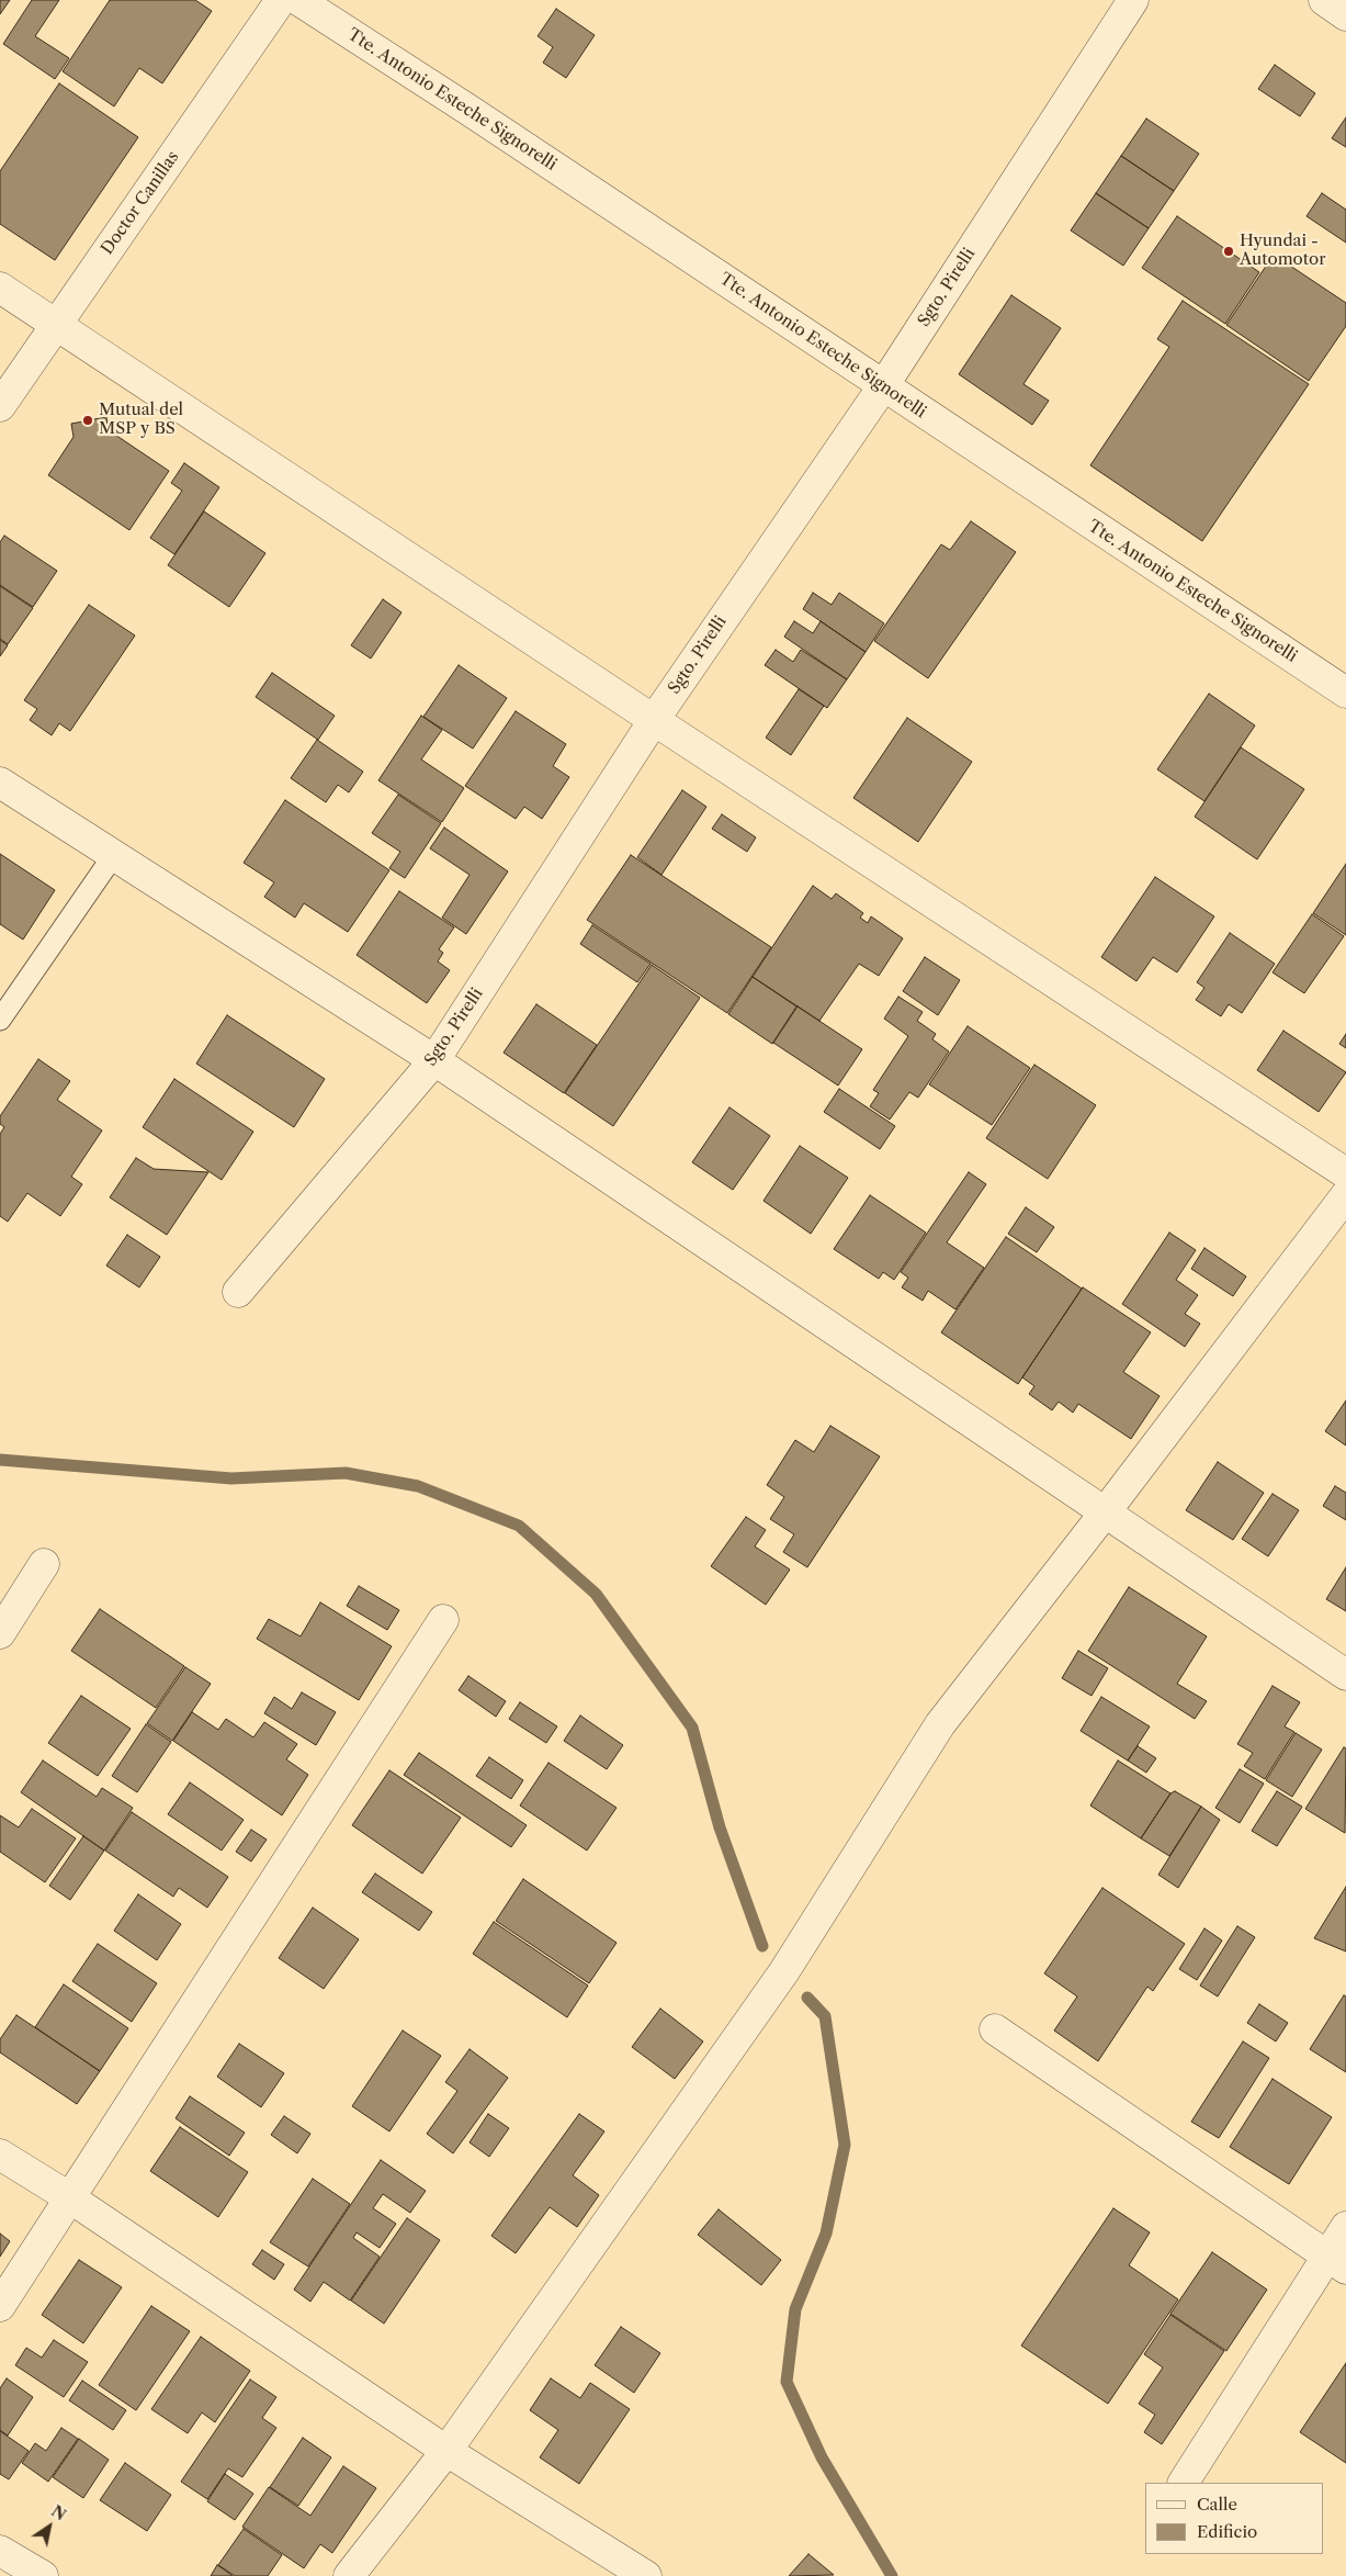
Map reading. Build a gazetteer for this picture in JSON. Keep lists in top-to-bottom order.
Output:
{
  "streets": {
    "street": ["Tte. Antonio Esteche Signorelli", "Doctor Canillas", "Sgto. Pirelli"]
  },
  "crossings": [
    ["Tte. Antonio Esteche Signorelli", "Sgto. Pirelli"]
  ],
  "places": ["Hyundai - Automotor", "Mutual del MSP y BS"],
  "legend": ["Calle", "Edificio"],
  "north": "top right"
}
